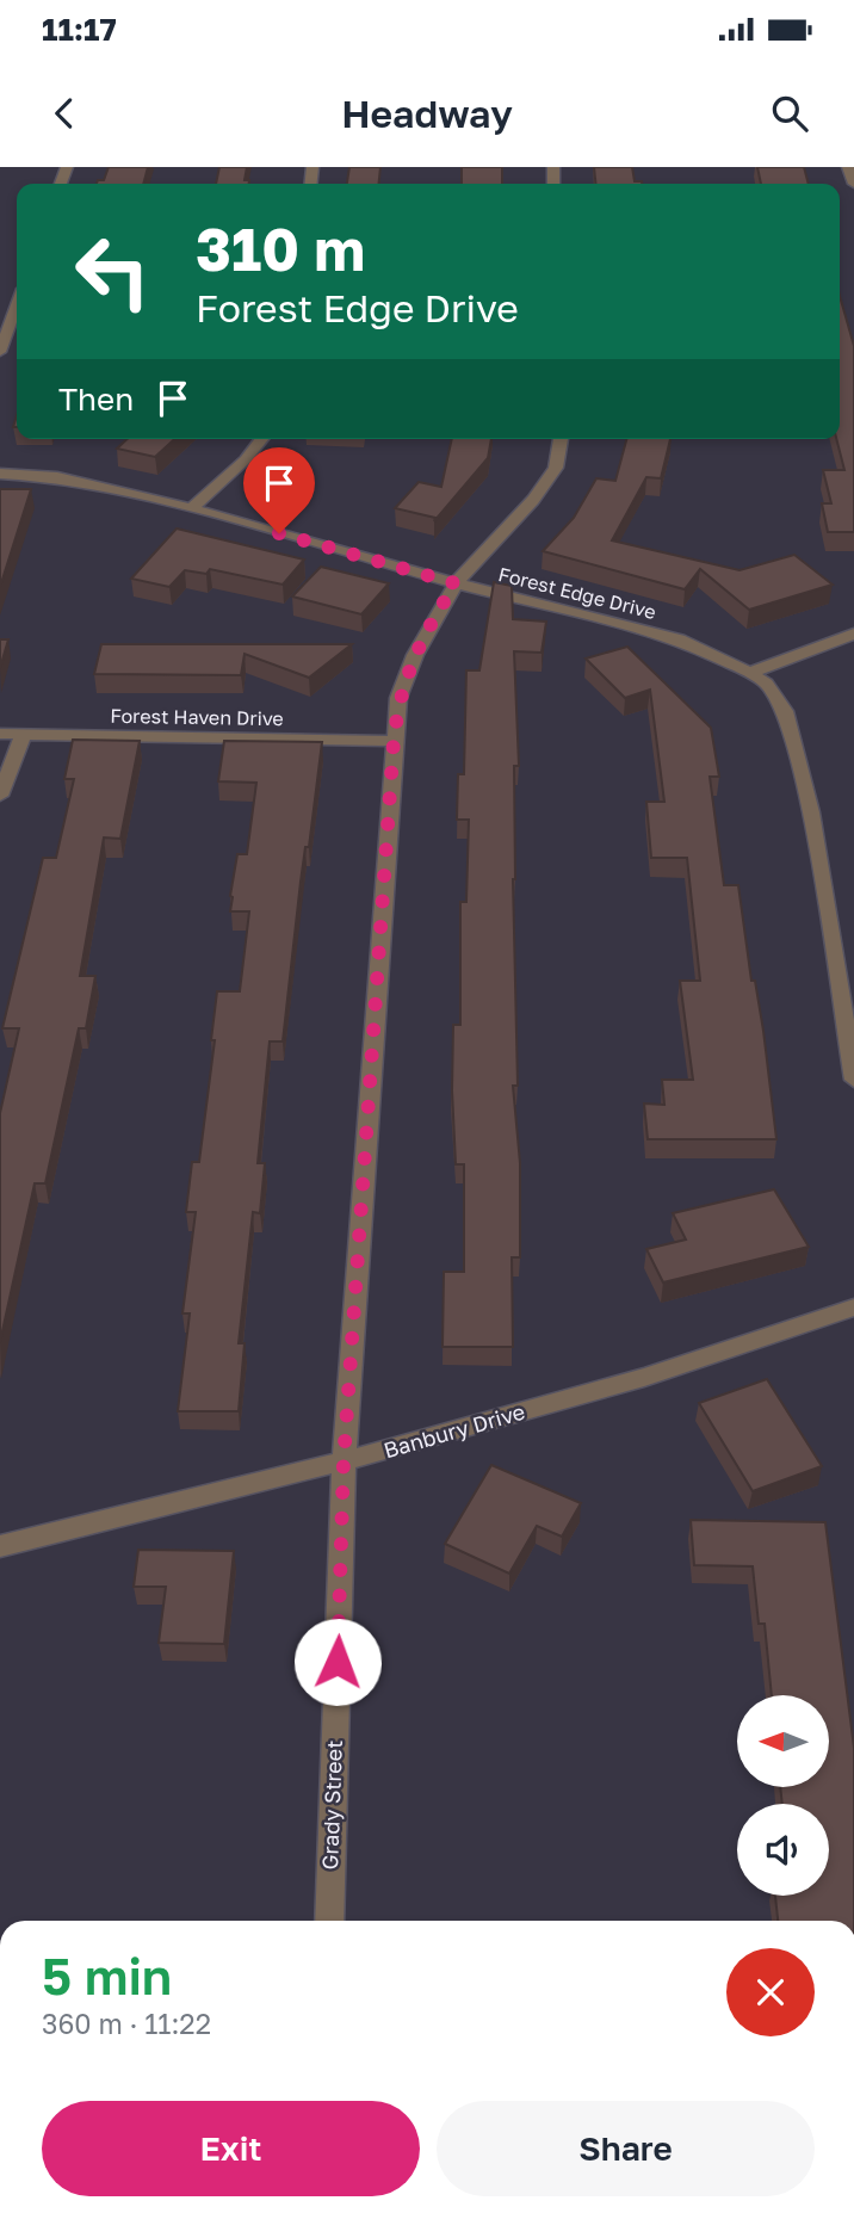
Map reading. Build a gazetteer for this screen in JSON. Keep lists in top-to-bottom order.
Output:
{
  "streets": {
    "street": [
      "Forest Edge Drive",
      "Forest Haven Drive",
      "Banbury Drive",
      "Grady Street"
    ]
  },
  "crossings": [
    ["Forest Edge Drive", "Grady Street"],
    ["Forest Haven Drive", "Grady Street"],
    ["Banbury Drive", "Grady Street"]
  ],
  "north": "left",
  "page": {
    "status": "11:17",
    "header": "Headway",
    "turn": ["310 m", "Forest Edge Drive"],
    "then": "Then",
    "heading": ["5 min", "360 m · 11:22"],
    "buttons": ["Exit", "Share"]
  }
}
